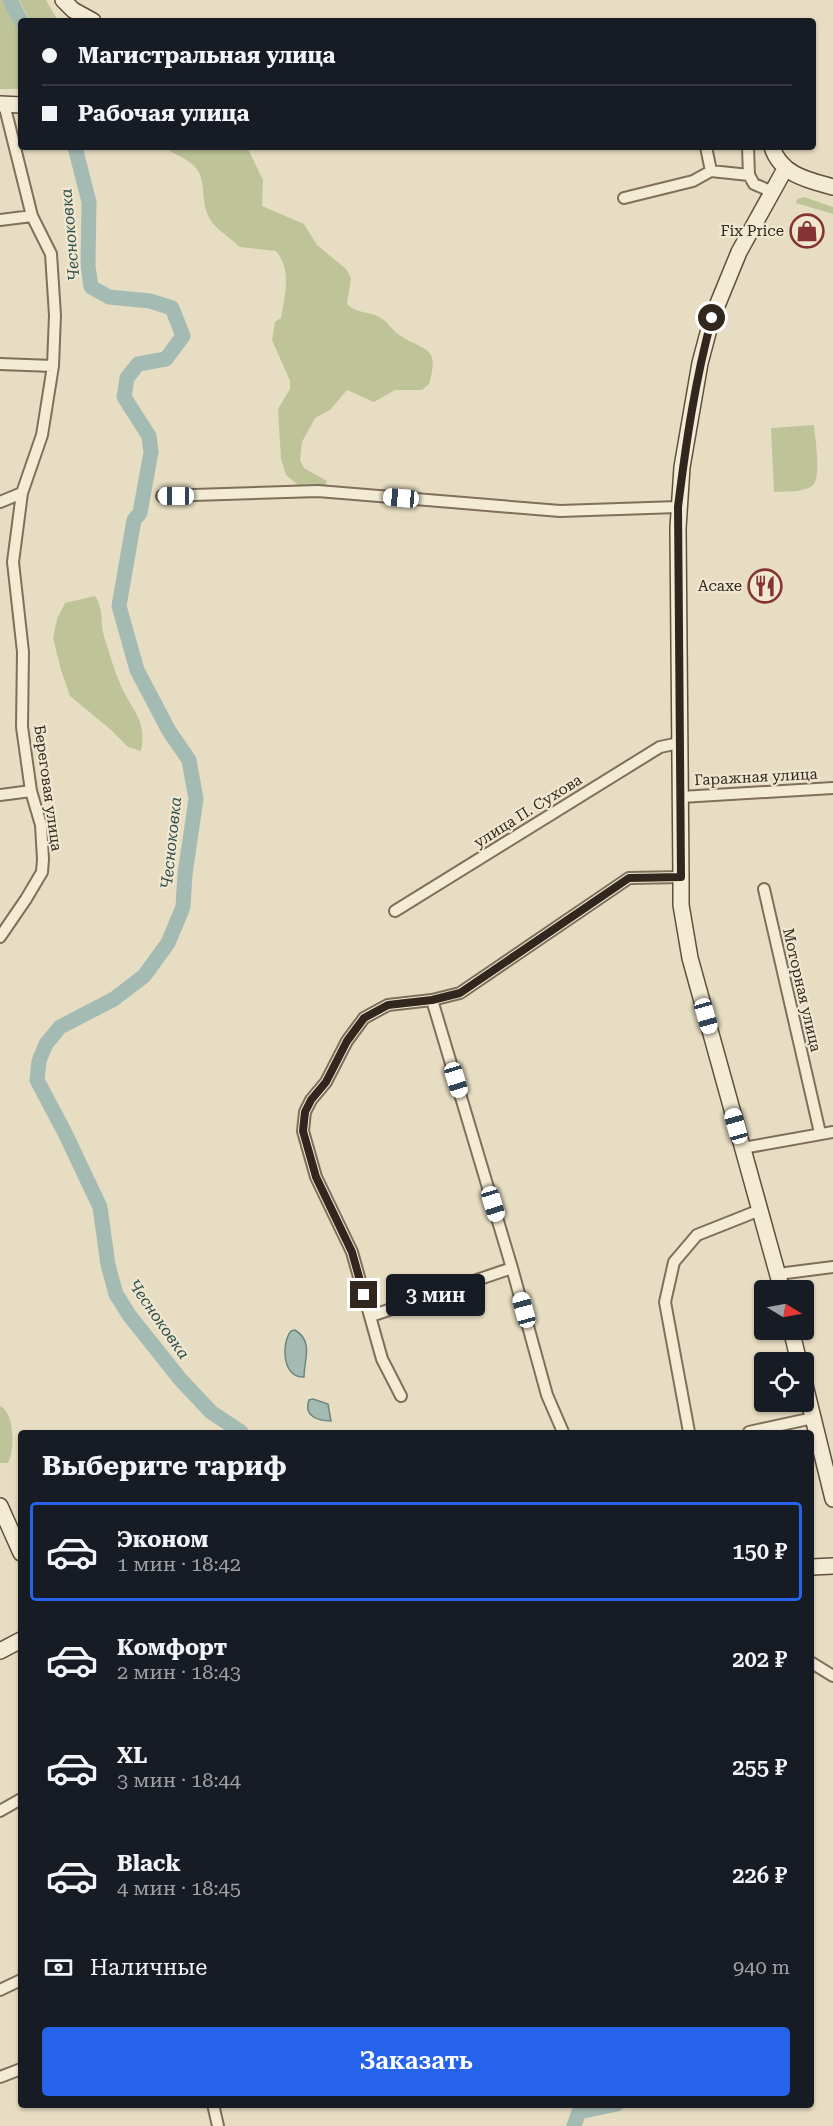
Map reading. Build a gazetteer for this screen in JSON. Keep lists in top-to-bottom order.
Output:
{
  "streets": {
    "street": [
      "Гаражная улица",
      "Береговая улица",
      "улица П. Сухова",
      "Моторная улица"
    ]
  },
  "water": ["Чесноковка"],
  "places": {
    "shop": ["Fix Price"],
    "restaurant": ["Асахе"]
  },
  "north": "right",
  "page": {
    "banner": ["Магистральная улица", "Рабочая улица"],
    "bubble": "3 мин",
    "heading": "Выберите тариф",
    "list": [
      {
        "name": "Эконом",
        "note": "1 мин · 18:42",
        "value": "150 ₽"
      },
      {
        "name": "Комфорт",
        "note": "2 мин · 18:43",
        "value": "202 ₽"
      },
      {
        "name": "XL",
        "note": "3 мин · 18:44",
        "value": "255 ₽"
      },
      {
        "name": "Black",
        "note": "4 мин · 18:45",
        "value": "226 ₽"
      }
    ],
    "pay": ["Наличные", "940 m"],
    "buttons": "Заказать"
  }
}
